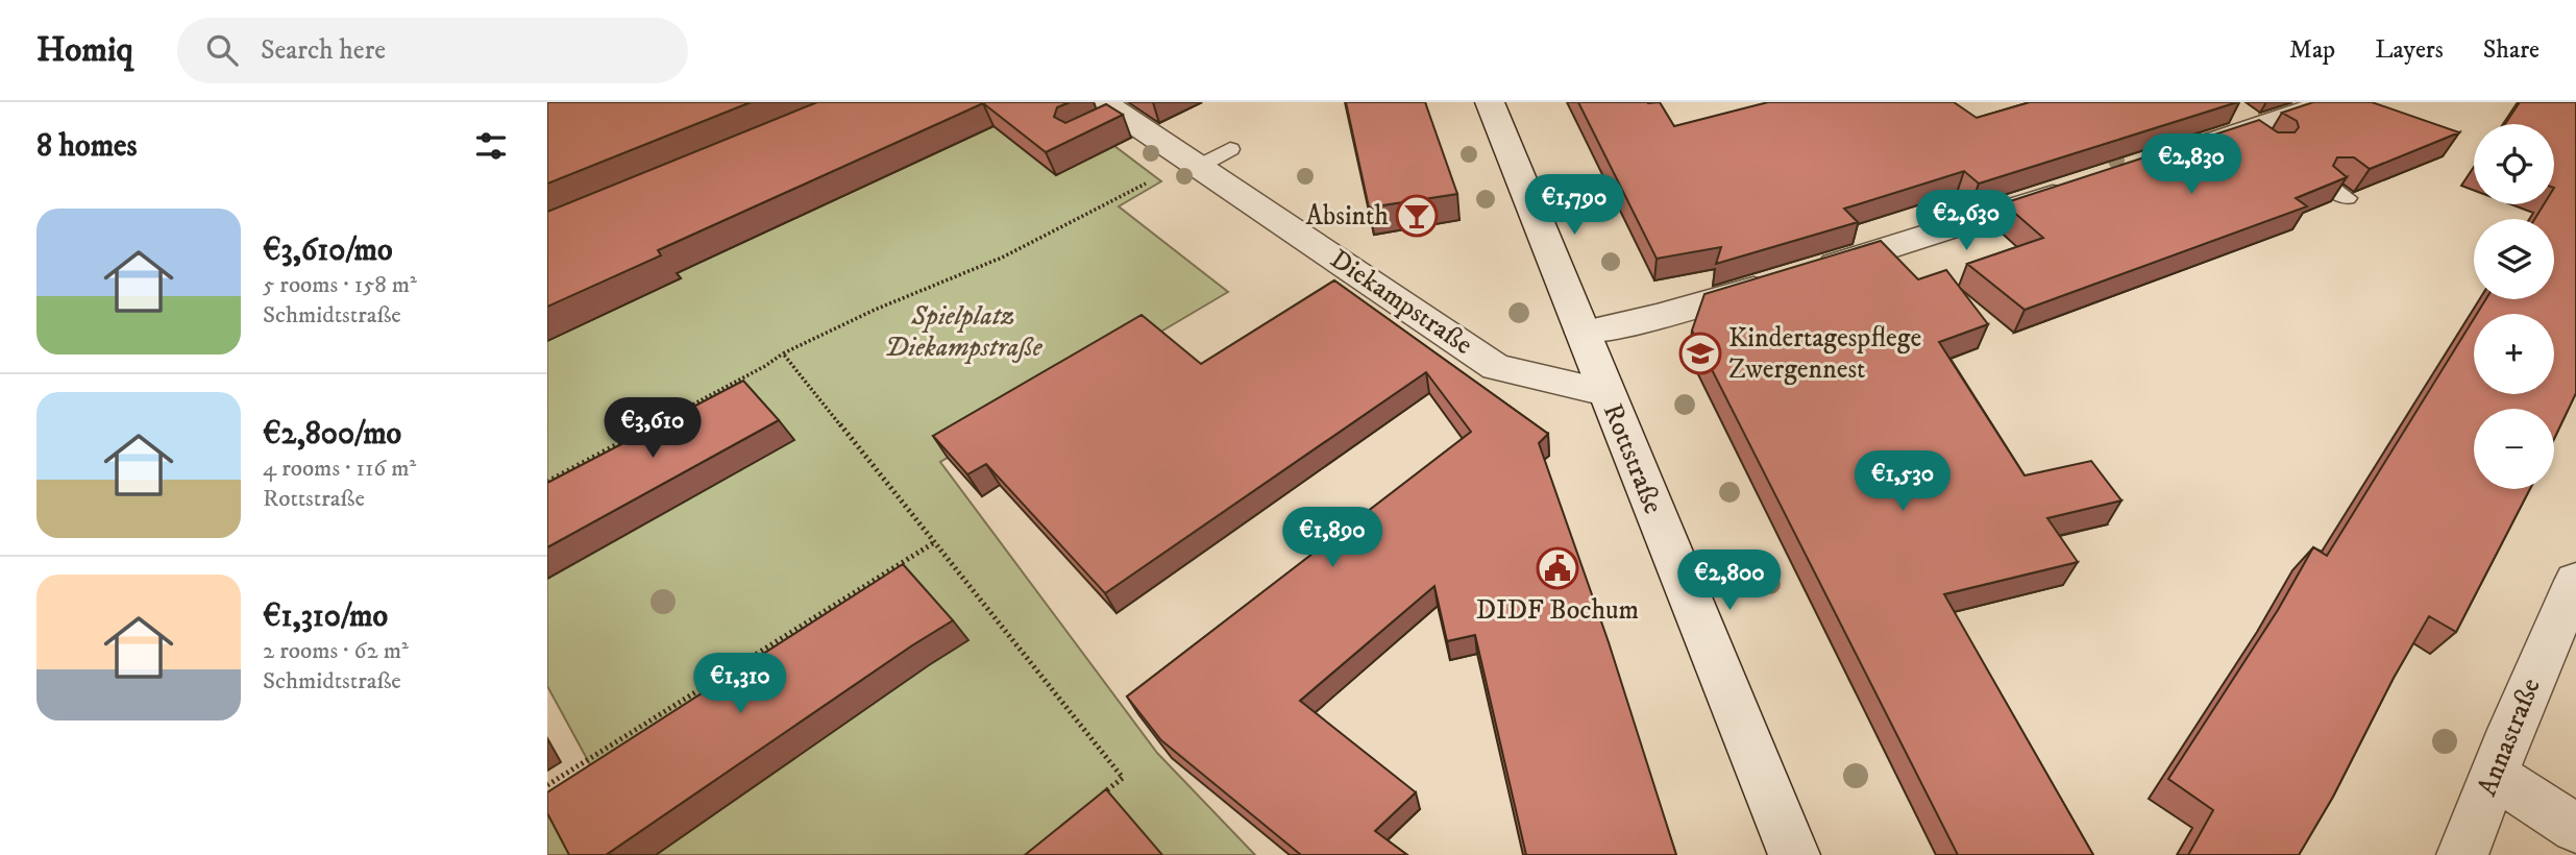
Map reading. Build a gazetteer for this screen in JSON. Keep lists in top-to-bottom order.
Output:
{
  "streets": {
    "street": ["Diekampstraße", "Rottstraße", "Annastraße"]
  },
  "crossings": [
    ["Diekampstraße", "Rottstraße"]
  ],
  "parks": ["Spielplatz Diekampstraße"],
  "places": {
    "bar": ["Absinth"],
    "school or university": ["Kindertagespflege Zwergennest"],
    "public building": ["DIDF Bochum"]
  },
  "page": {
    "header": "Homiq",
    "search": "Search here",
    "nav": ["Map", "Layers", "Share"],
    "heading": "8 homes",
    "map_buttons": ["+", "−"],
    "price": [
      "€2,830",
      "€1,790",
      "€2,630",
      "€3,610",
      "€1,530",
      "€1,890",
      "€2,800",
      "€1,310"
    ],
    "list": [
      {
        "name": "€3,610/mo",
        "note": "5 rooms · 158 m² · Schmidtstraße"
      },
      {
        "name": "€2,800/mo",
        "note": "4 rooms · 116 m² · Rottstraße"
      },
      {
        "name": "€1,310/mo",
        "note": "2 rooms · 62 m² · Schmidtstraße"
      }
    ]
  }
}
